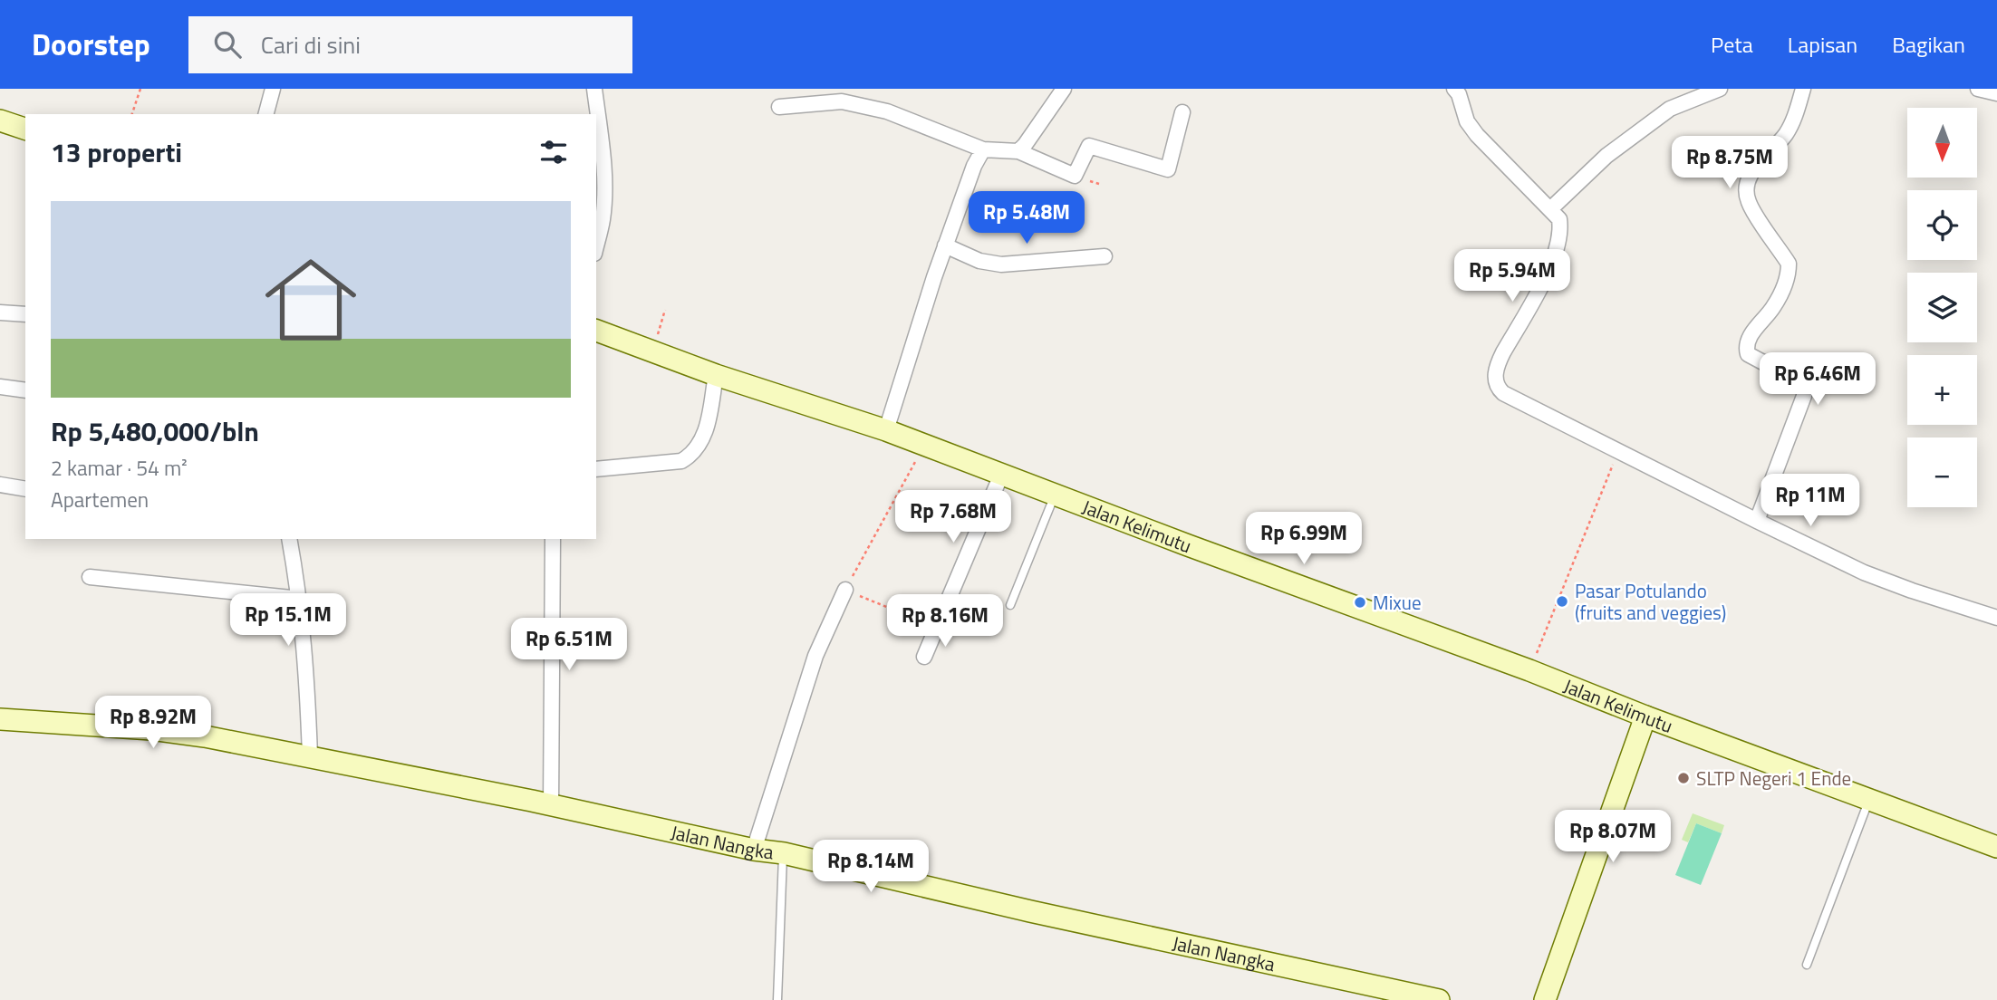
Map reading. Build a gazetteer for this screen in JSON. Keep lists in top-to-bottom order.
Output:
{
  "streets": {
    "street": ["Jalan Kelimutu", "Jalan Nangka"]
  },
  "places": ["Pasar Potulando (fruits and veggies)", "Mixue", "SLTP Negeri 1 Ende"],
  "north": "bottom",
  "page": {
    "header": "Doorstep",
    "search": "Cari di sini",
    "nav": ["Peta", "Lapisan", "Bagikan"],
    "map_buttons": ["+", "−"],
    "heading": "13 properti",
    "price": [
      "Rp 8.75M",
      "Rp 5.48M",
      "Rp 5.94M",
      "Rp 6.46M",
      "Rp 11M",
      "Rp 7.68M",
      "Rp 6.99M",
      "Rp 15.1M",
      "Rp 8.16M",
      "Rp 6.51M",
      "Rp 8.92M",
      "Rp 8.07M",
      "Rp 8.14M"
    ],
    "list": [
      {
        "name": "Rp 5,480,000/bln",
        "note": "2 kamar · 54 m² · Apartemen"
      }
    ]
  }
}
